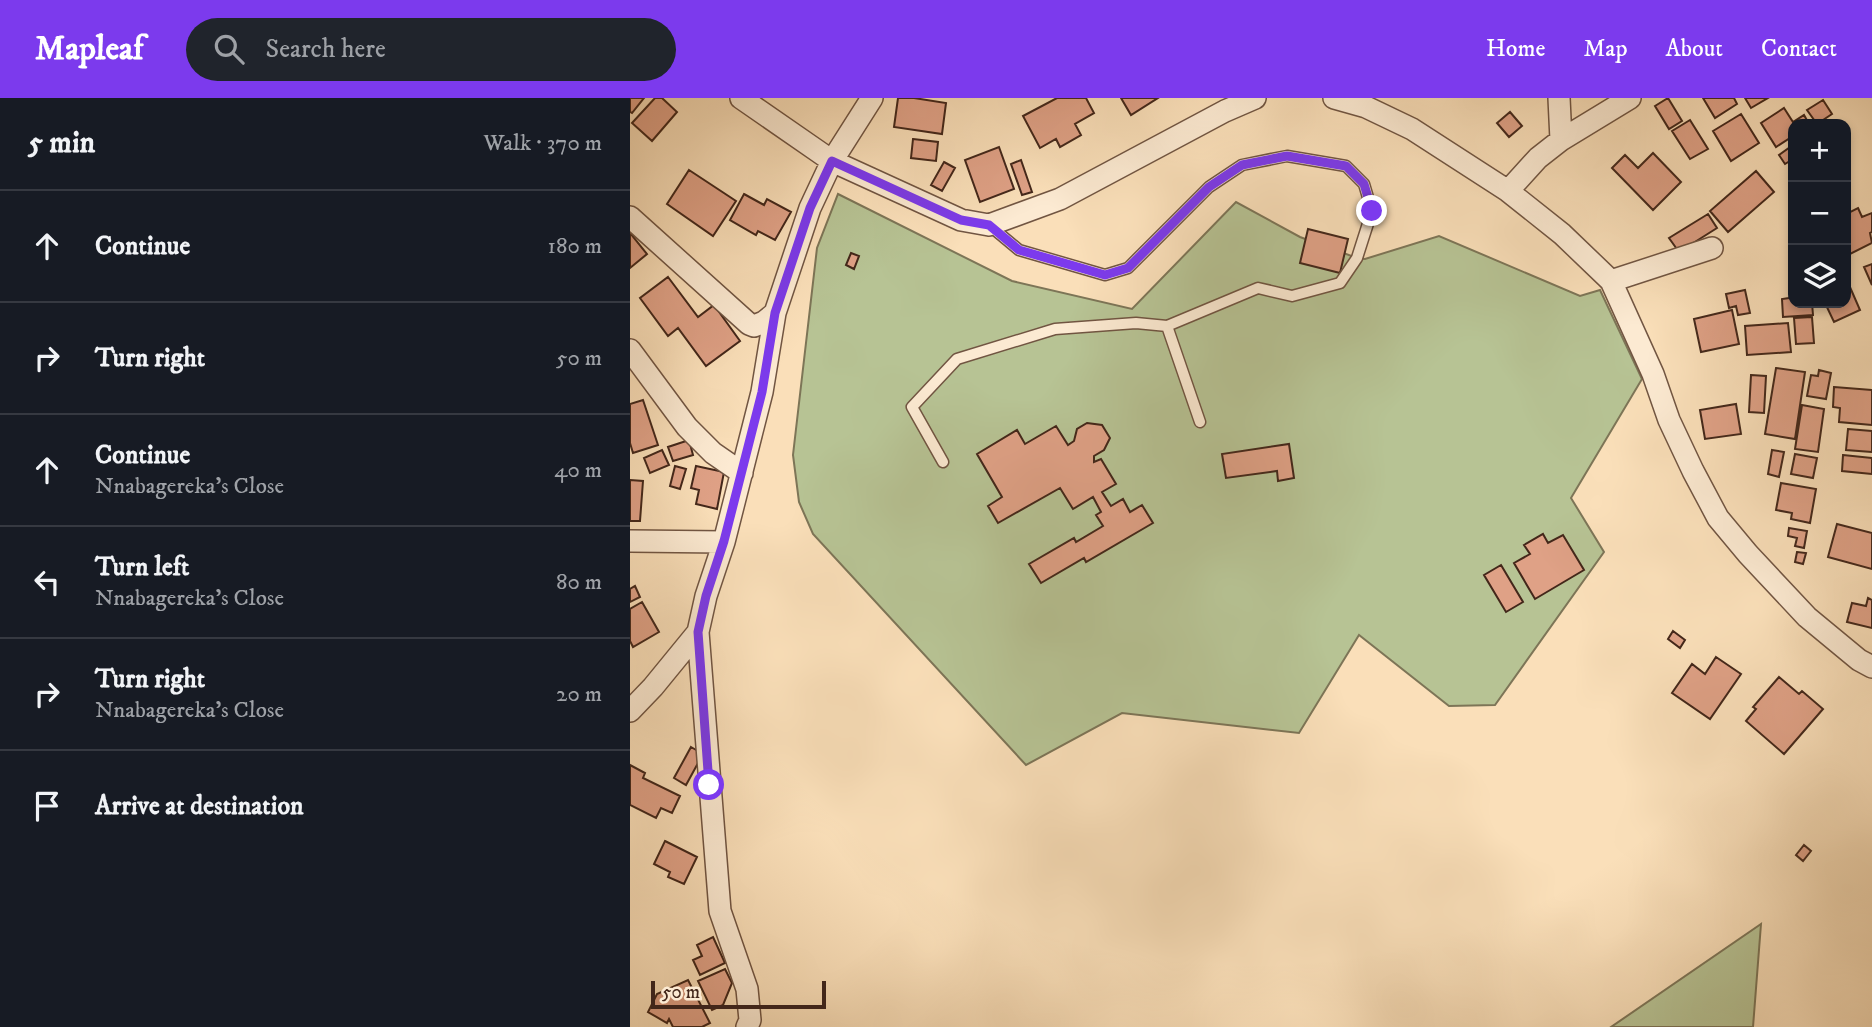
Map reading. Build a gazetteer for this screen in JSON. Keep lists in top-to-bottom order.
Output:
{
  "scale_bar": "50 m",
  "page": {
    "header": "Mapleaf",
    "search": "Search here",
    "nav": [
      "Home",
      "Map",
      "About",
      "Contact"
    ],
    "heading": ["5 min", "Walk · 370 m"],
    "map_buttons": ["+", "−"],
    "list": [
      ["Continue", "180 m"],
      ["Turn right", "50 m"],
      ["Continue", "Nnabagereka's Close", "40 m"],
      ["Turn left", "Nnabagereka's Close", "80 m"],
      ["Turn right", "Nnabagereka's Close", "20 m"],
      "Arrive at destination"
    ],
    "scale": "50 m"
  }
}
